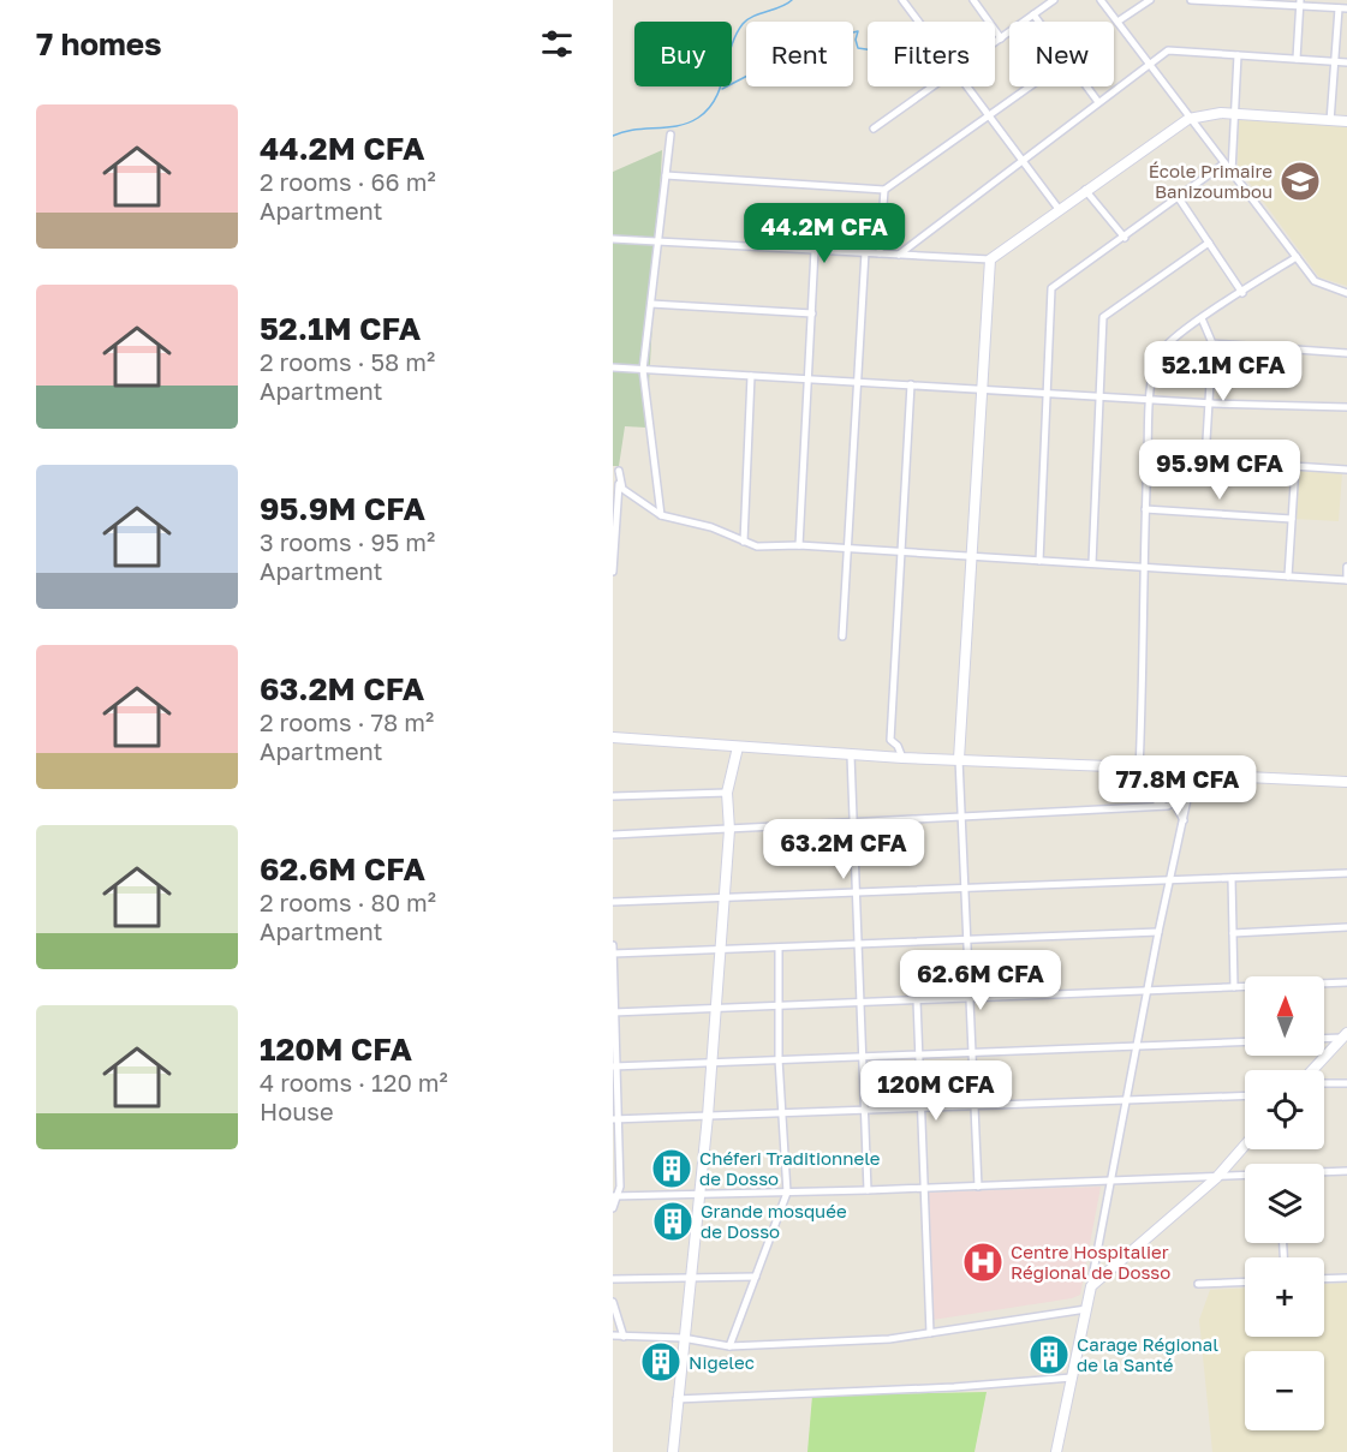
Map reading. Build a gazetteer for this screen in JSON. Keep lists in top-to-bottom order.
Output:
{
  "places": {
    "school or university": ["École Primaire Banizoumbou"],
    "building": [
      "Chéferi Traditionnele de Dosso",
      "Grande mosquée de Dosso",
      "Carage Régional de la Santé",
      "Nigelec"
    ],
    "hospital": ["Centre Hospitalier Régional de Dosso"]
  },
  "north": "top",
  "page": {
    "heading": "7 homes",
    "chip": [
      "Buy",
      "Rent",
      "Filters",
      "New"
    ],
    "list": [
      {
        "name": "44.2M CFA",
        "note": "2 rooms · 66 m² · Apartment"
      },
      {
        "name": "52.1M CFA",
        "note": "2 rooms · 58 m² · Apartment"
      },
      {
        "name": "95.9M CFA",
        "note": "3 rooms · 95 m² · Apartment"
      },
      {
        "name": "63.2M CFA",
        "note": "2 rooms · 78 m² · Apartment"
      },
      {
        "name": "62.6M CFA",
        "note": "2 rooms · 80 m² · Apartment"
      },
      {
        "name": "120M CFA",
        "note": "4 rooms · 120 m² · House"
      }
    ],
    "price": [
      "44.2M CFA",
      "52.1M CFA",
      "95.9M CFA",
      "77.8M CFA",
      "63.2M CFA",
      "62.6M CFA",
      "120M CFA"
    ],
    "map_buttons": ["+", "−"]
  }
}
